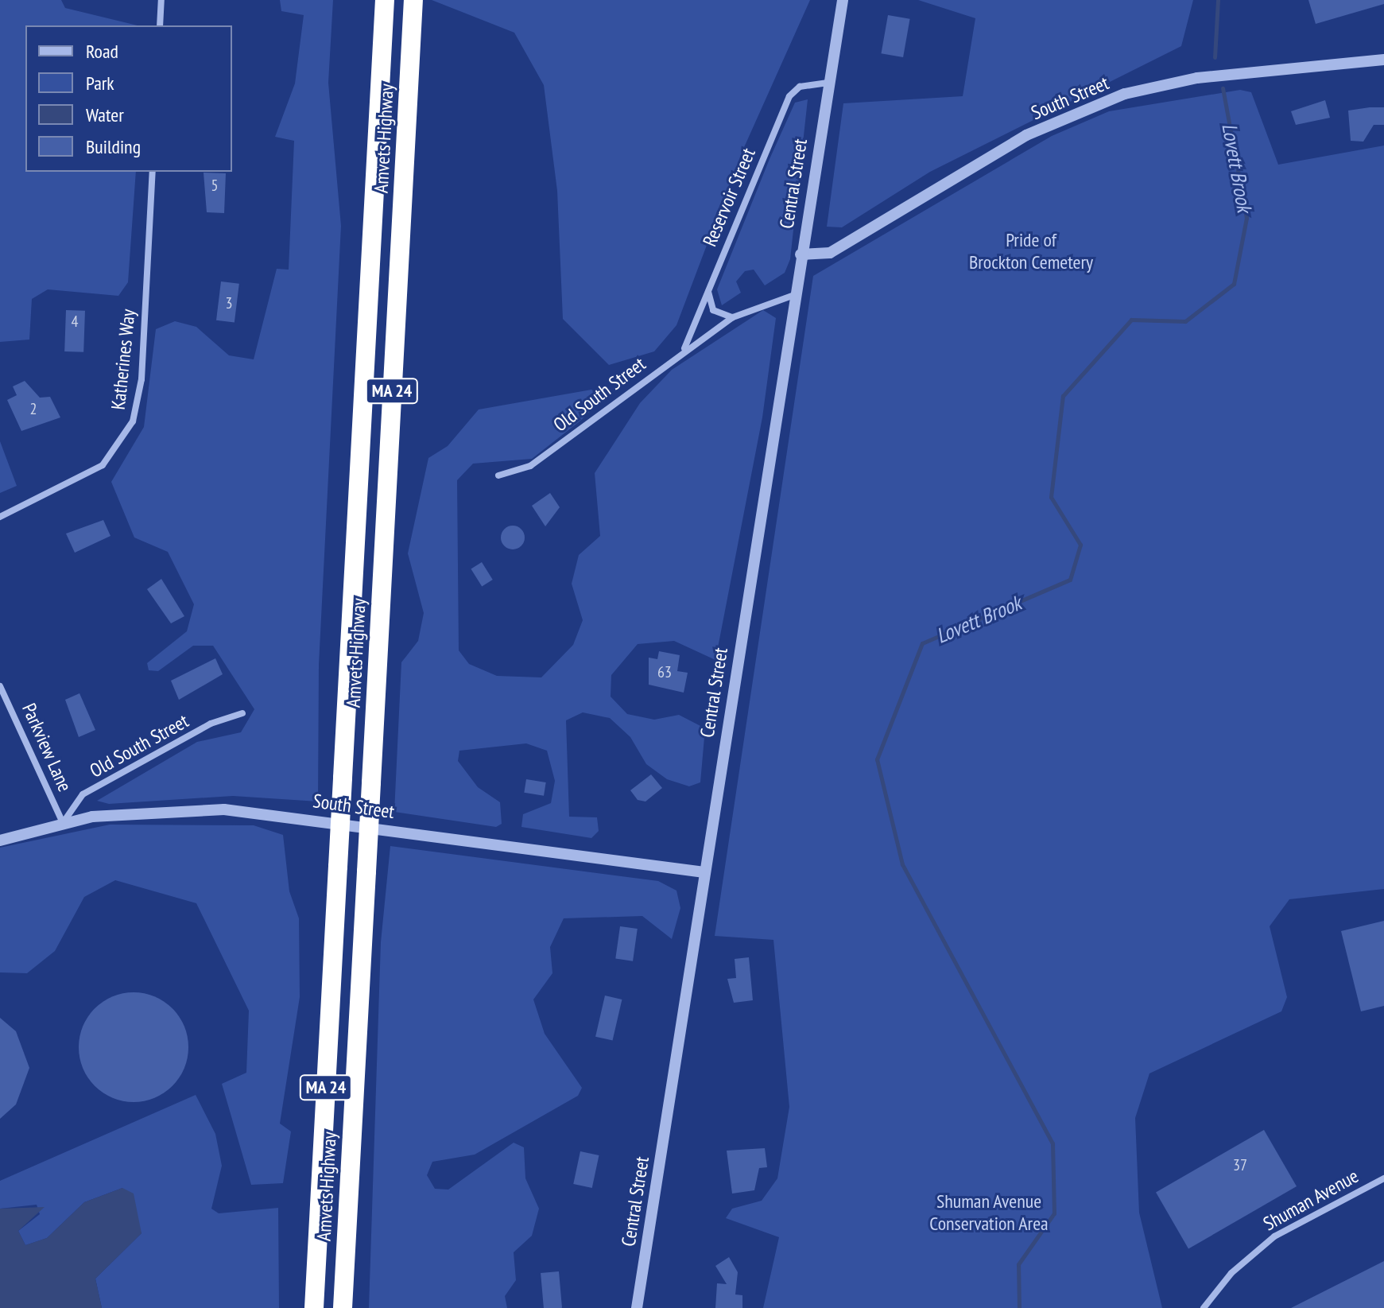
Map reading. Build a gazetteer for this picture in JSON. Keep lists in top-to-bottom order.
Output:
{
  "streets": {
    "highway": ["Amvets Highway", "MA 24"],
    "street": [
      "South Street",
      "Central Street",
      "Reservoir Street",
      "Katherines Way",
      "Old South Street",
      "Parkview Lane",
      "Shuman Avenue"
    ]
  },
  "crossings": [
    ["South Street", "Central Street"],
    ["South Street", "Old South Street"],
    ["South Street", "Parkview Lane"],
    ["Central Street", "Reservoir Street"],
    ["Reservoir Street", "Old South Street"],
    ["Old South Street", "Parkview Lane"]
  ],
  "water": ["Lovett Brook"],
  "parks": ["Pride of Brockton Cemetery", "Shuman Avenue Conservation Area"],
  "house_numbers": [
    "5",
    "3",
    "4",
    "2",
    "63",
    "37"
  ],
  "legend": [
    "Road",
    "Park",
    "Water",
    "Building"
  ]
}
